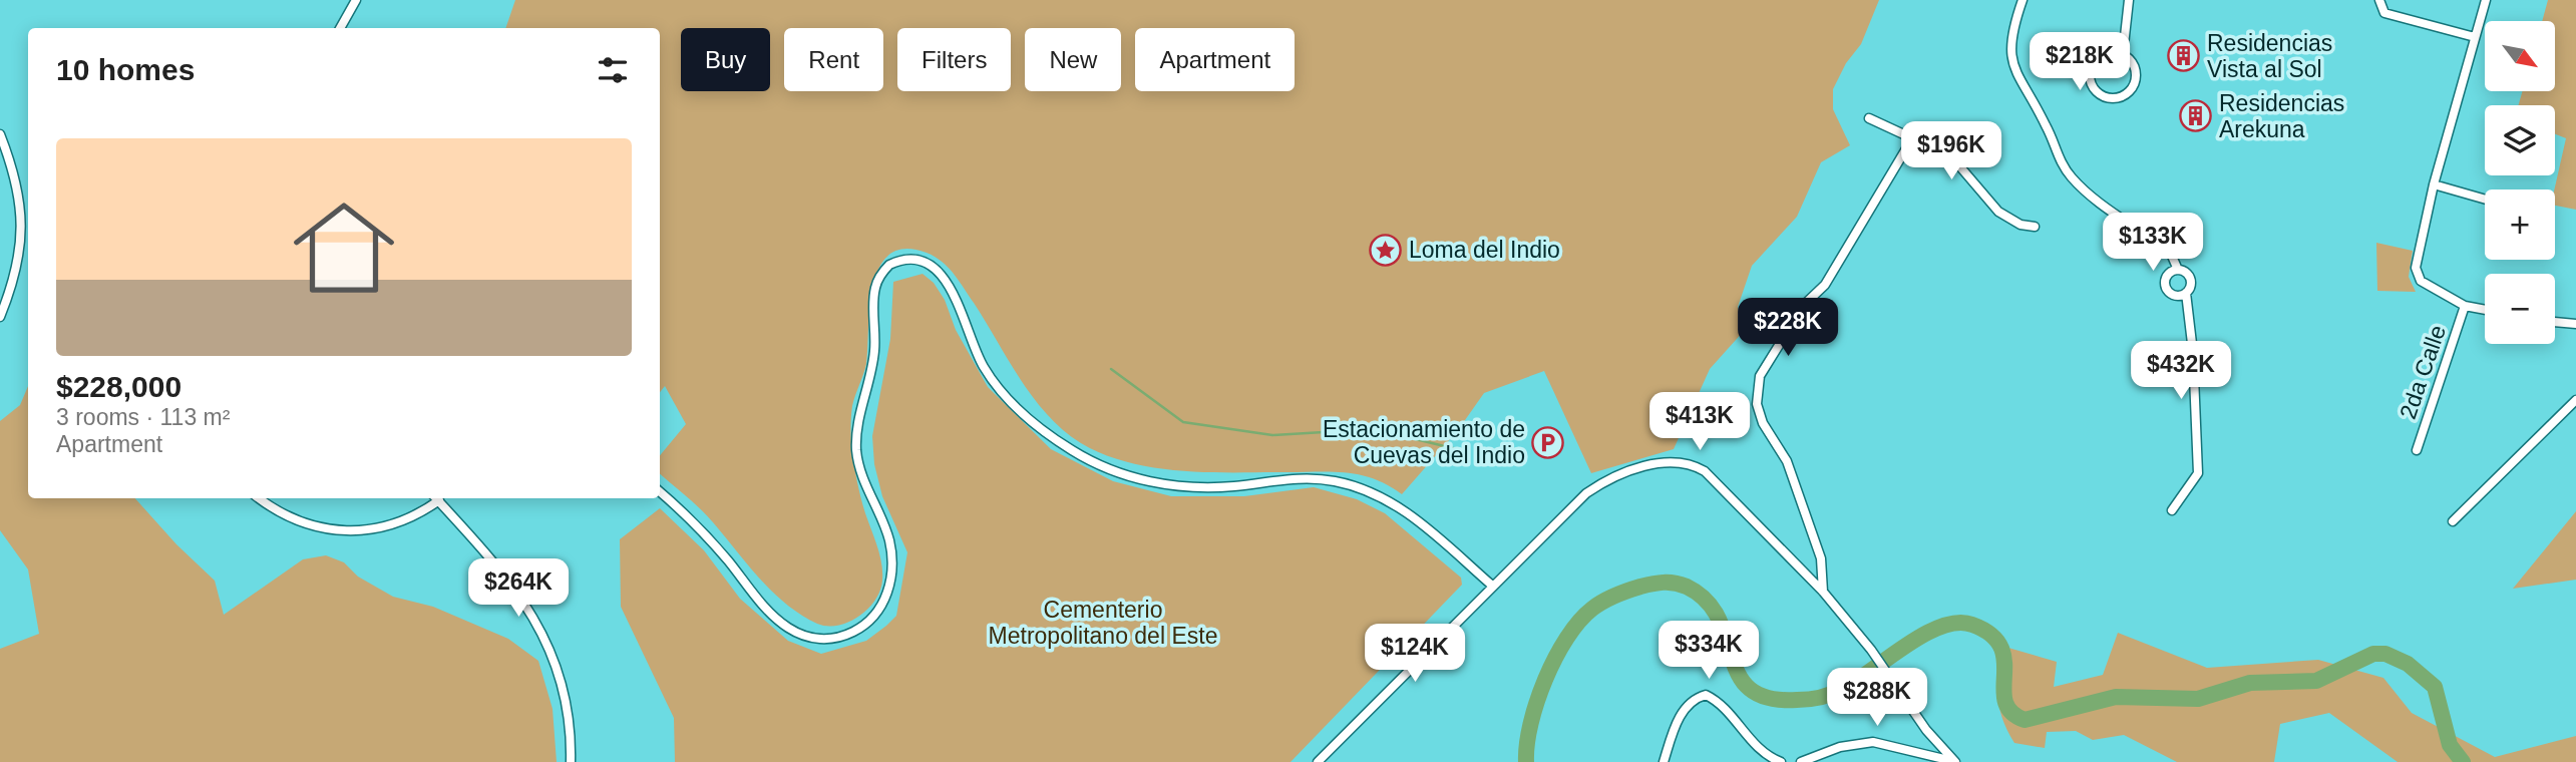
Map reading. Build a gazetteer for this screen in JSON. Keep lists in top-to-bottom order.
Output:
{
  "streets": {
    "street": ["2da Calle"]
  },
  "parks": ["Cementerio Metropolitano del Este"],
  "places": {
    "building": ["Residencias Vista al Sol", "Residencias Arekuna"],
    "place": ["Loma del Indio"],
    "parking": ["Estacionamiento de Cuevas del Indio"]
  },
  "north": "bottom right",
  "page": {
    "map_buttons": ["+", "−"],
    "chip": [
      "Buy",
      "Rent",
      "Filters",
      "New",
      "Apartment"
    ],
    "heading": "10 homes",
    "price": [
      "$218K",
      "$196K",
      "$133K",
      "$228K",
      "$432K",
      "$413K",
      "$264K",
      "$334K",
      "$124K",
      "$288K"
    ],
    "list": [
      {
        "name": "$228,000",
        "note": "3 rooms · 113 m² · Apartment"
      }
    ]
  }
}
